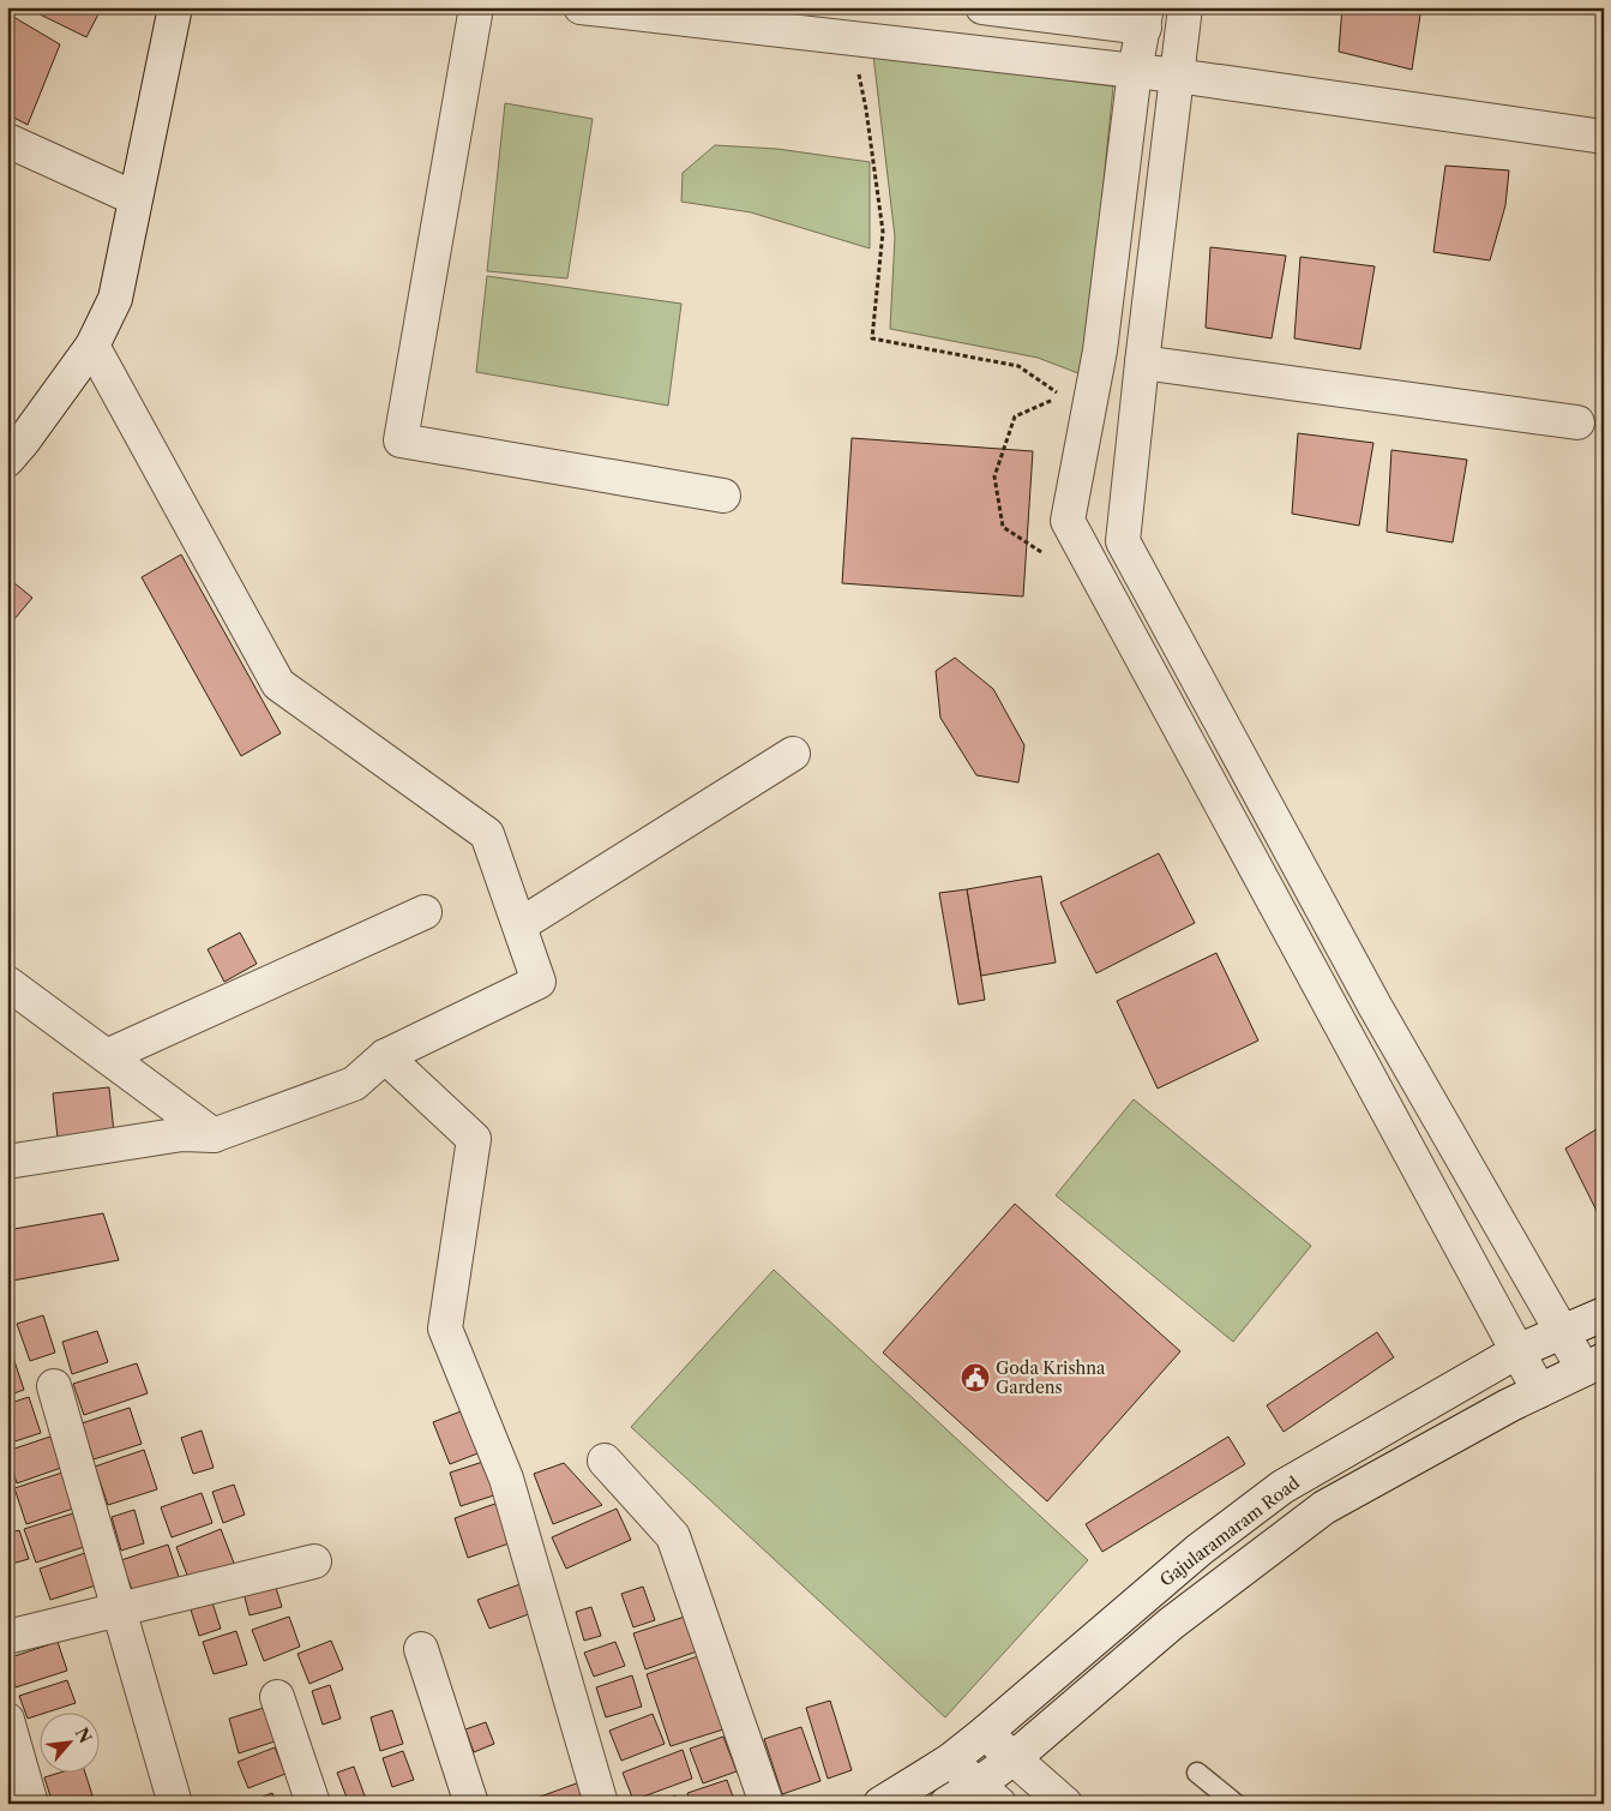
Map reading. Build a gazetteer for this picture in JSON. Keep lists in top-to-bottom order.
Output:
{
  "streets": {
    "street": ["Gajularamaram Road"]
  },
  "places": {
    "public building": ["Goda Krishna Gardens"]
  },
  "north": "top right"
}
